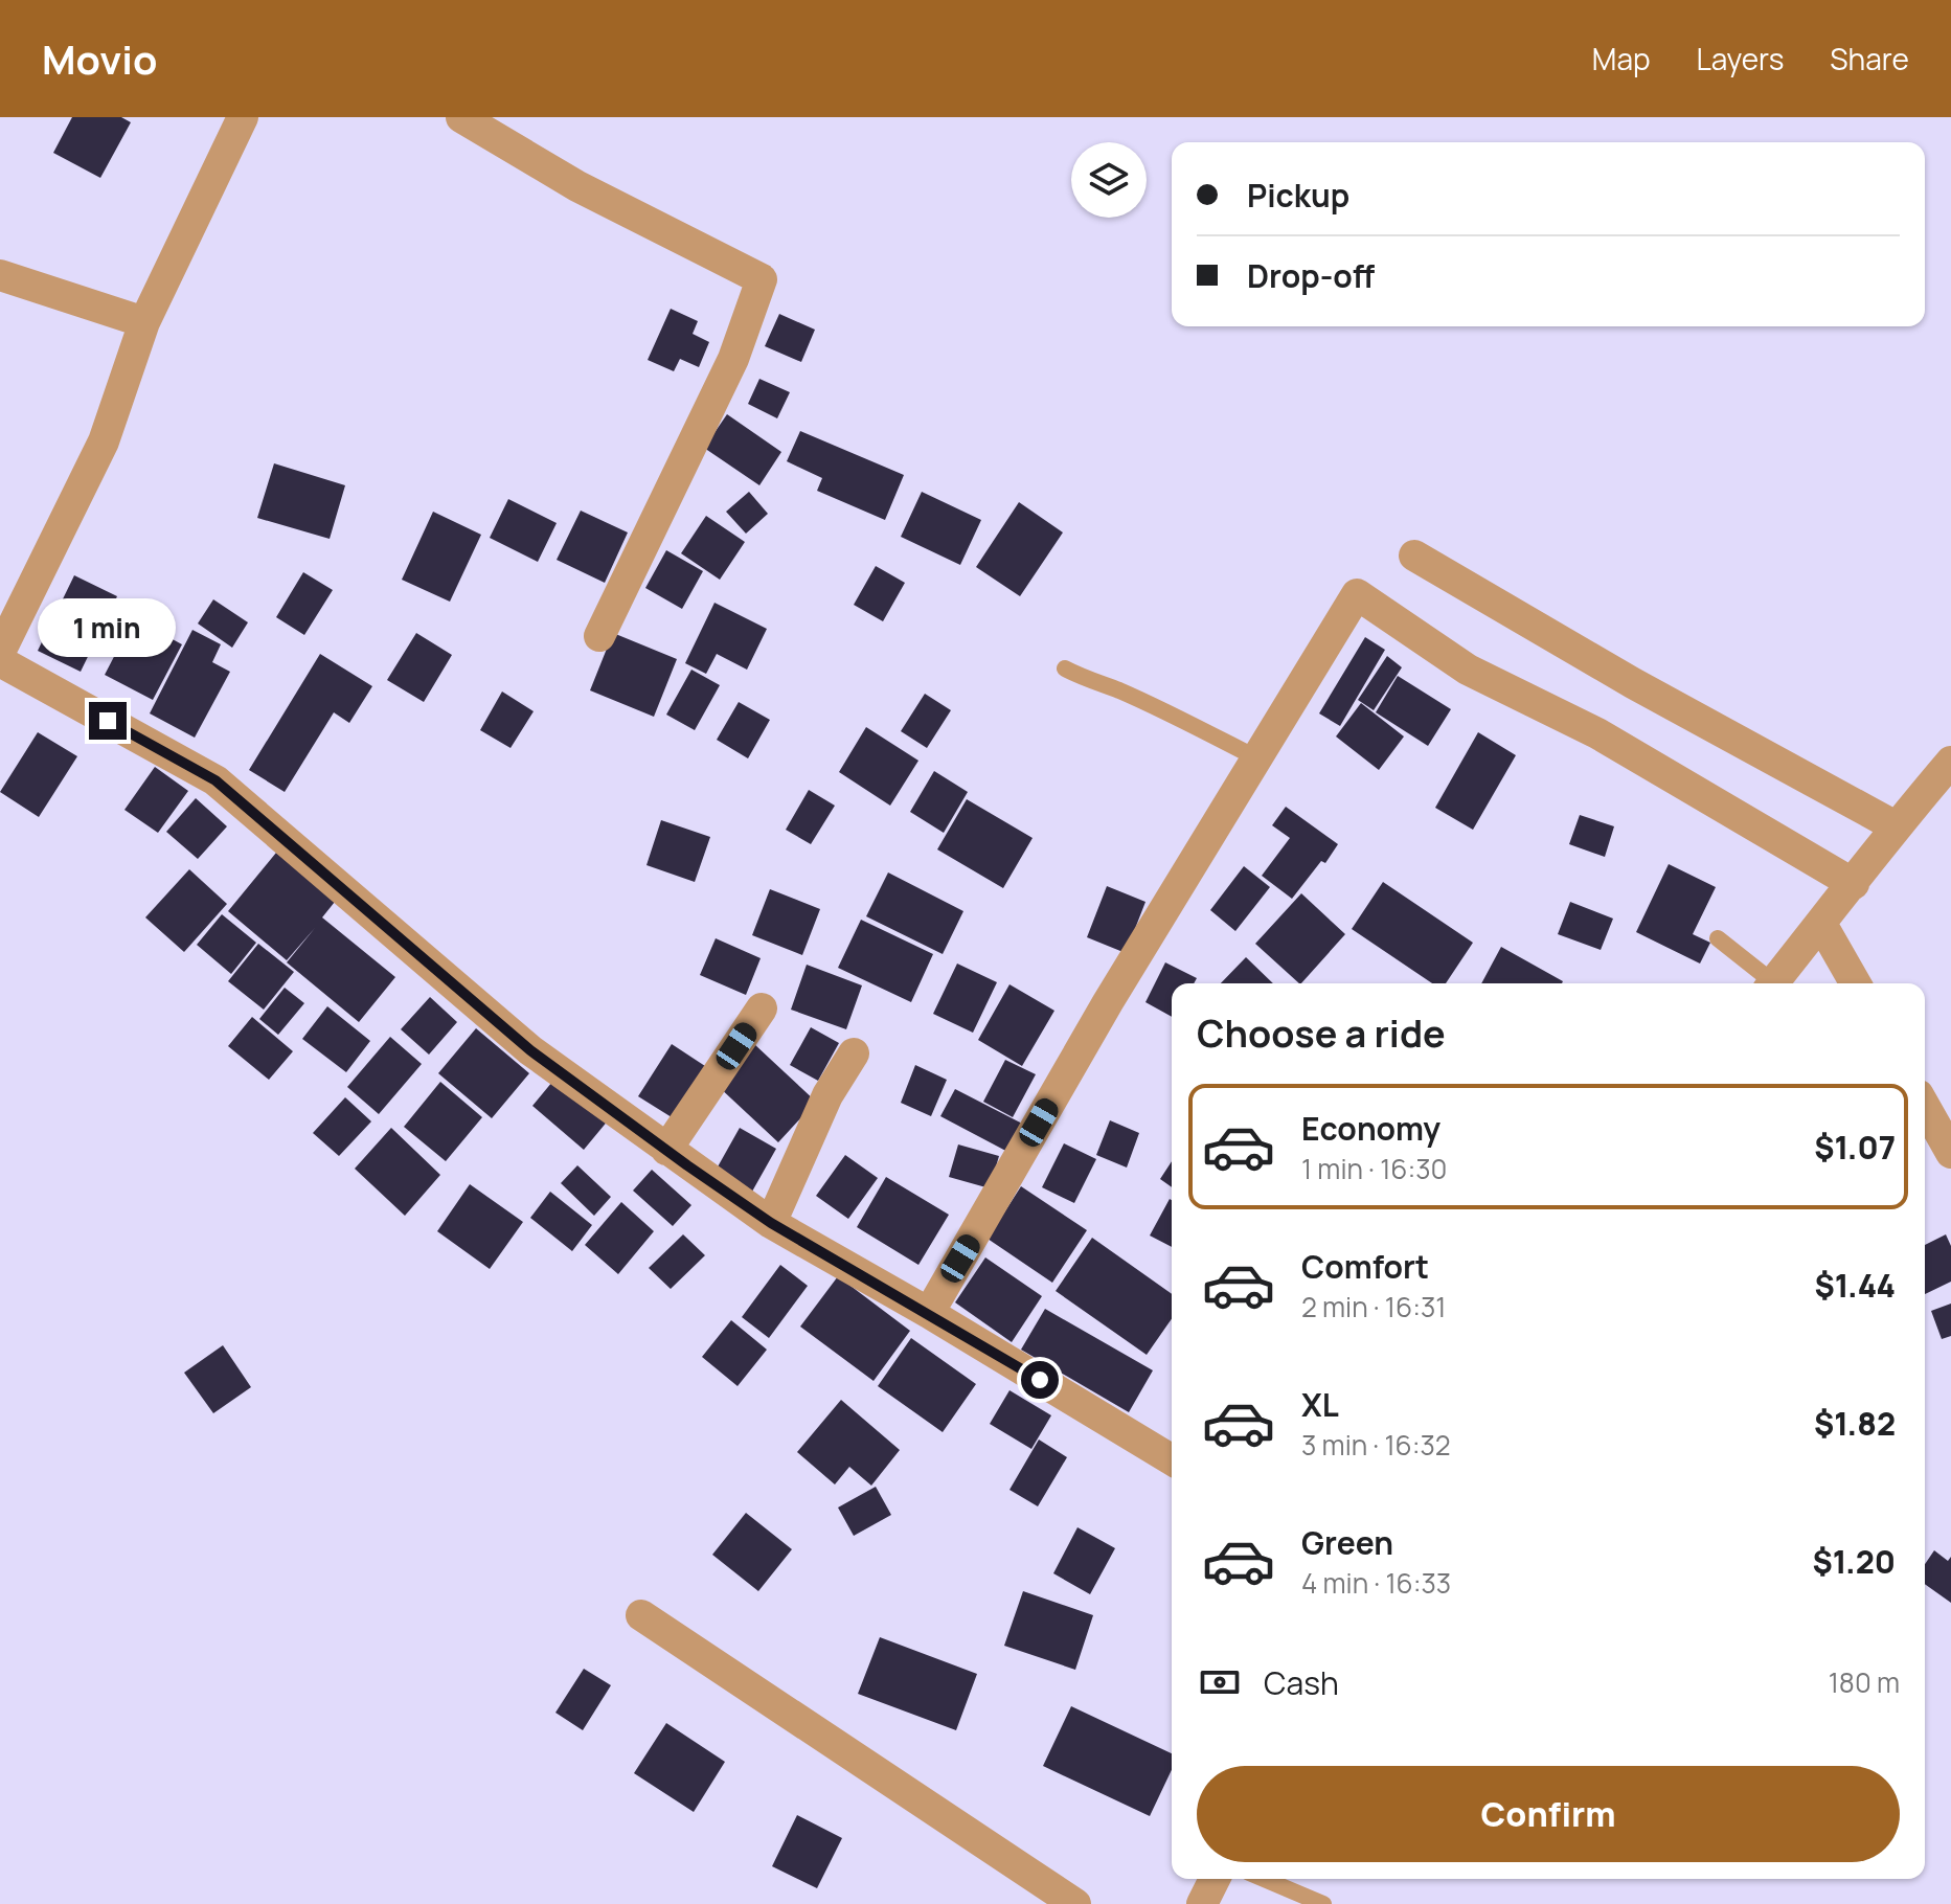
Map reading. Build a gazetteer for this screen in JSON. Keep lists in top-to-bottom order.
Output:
{
  "page": {
    "header": "Movio",
    "nav": ["Map", "Layers", "Share"],
    "banner": ["Pickup", "Drop-off"],
    "bubble": "1 min",
    "heading": "Choose a ride",
    "list": [
      {
        "name": "Economy",
        "note": "1 min · 16:30",
        "value": "$1.07"
      },
      {
        "name": "Comfort",
        "note": "2 min · 16:31",
        "value": "$1.44"
      },
      {
        "name": "XL",
        "note": "3 min · 16:32",
        "value": "$1.82"
      },
      {
        "name": "Green",
        "note": "4 min · 16:33",
        "value": "$1.20"
      }
    ],
    "pay": ["Cash", "180 m"],
    "buttons": "Confirm"
  }
}
